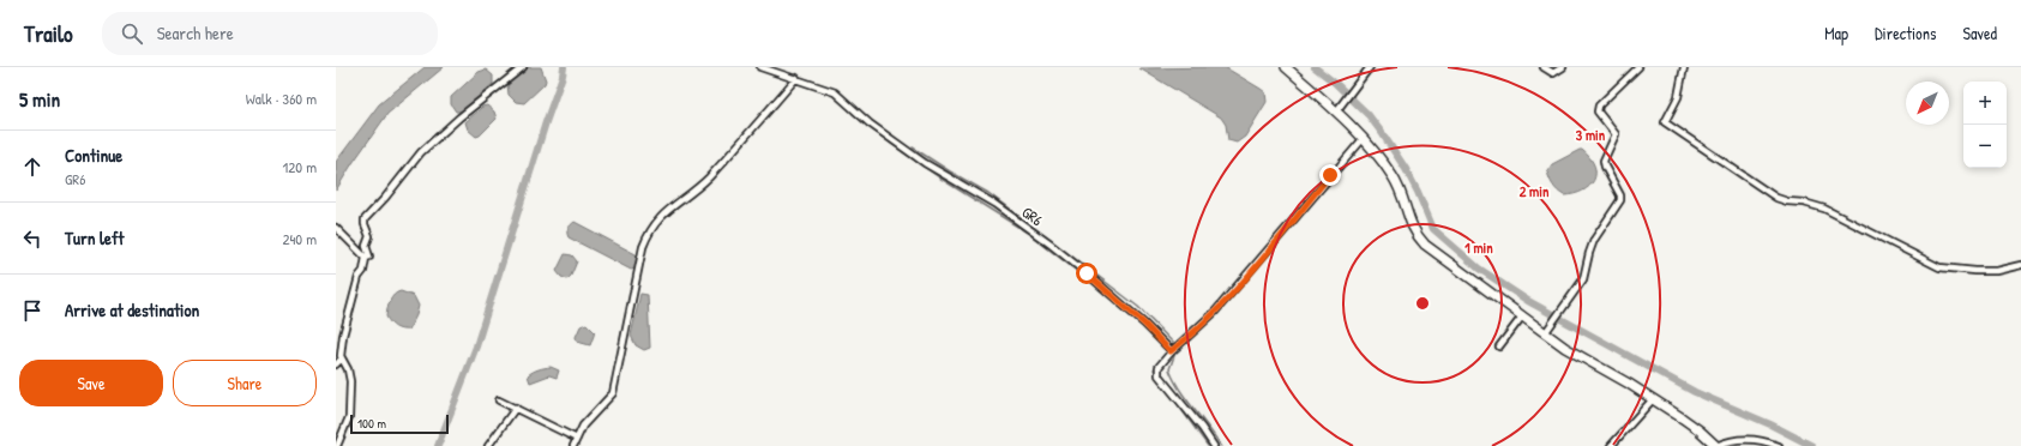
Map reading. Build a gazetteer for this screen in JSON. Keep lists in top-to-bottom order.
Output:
{
  "streets": {
    "street": ["GR6"]
  },
  "scale_bar": "100 m",
  "north": "bottom left",
  "page": {
    "header": "Trailo",
    "search": "Search here",
    "nav": ["Map", "Directions", "Saved"],
    "heading": ["5 min", "Walk · 360 m"],
    "map_buttons": ["+", "−"],
    "list": [
      ["Continue", "GR6", "120 m"],
      ["Turn left", "240 m"],
      "Arrive at destination"
    ],
    "buttons": ["Save", "Share"],
    "scale": "100 m"
  },
  "rings": ["3 min", "2 min", "1 min"]
}
